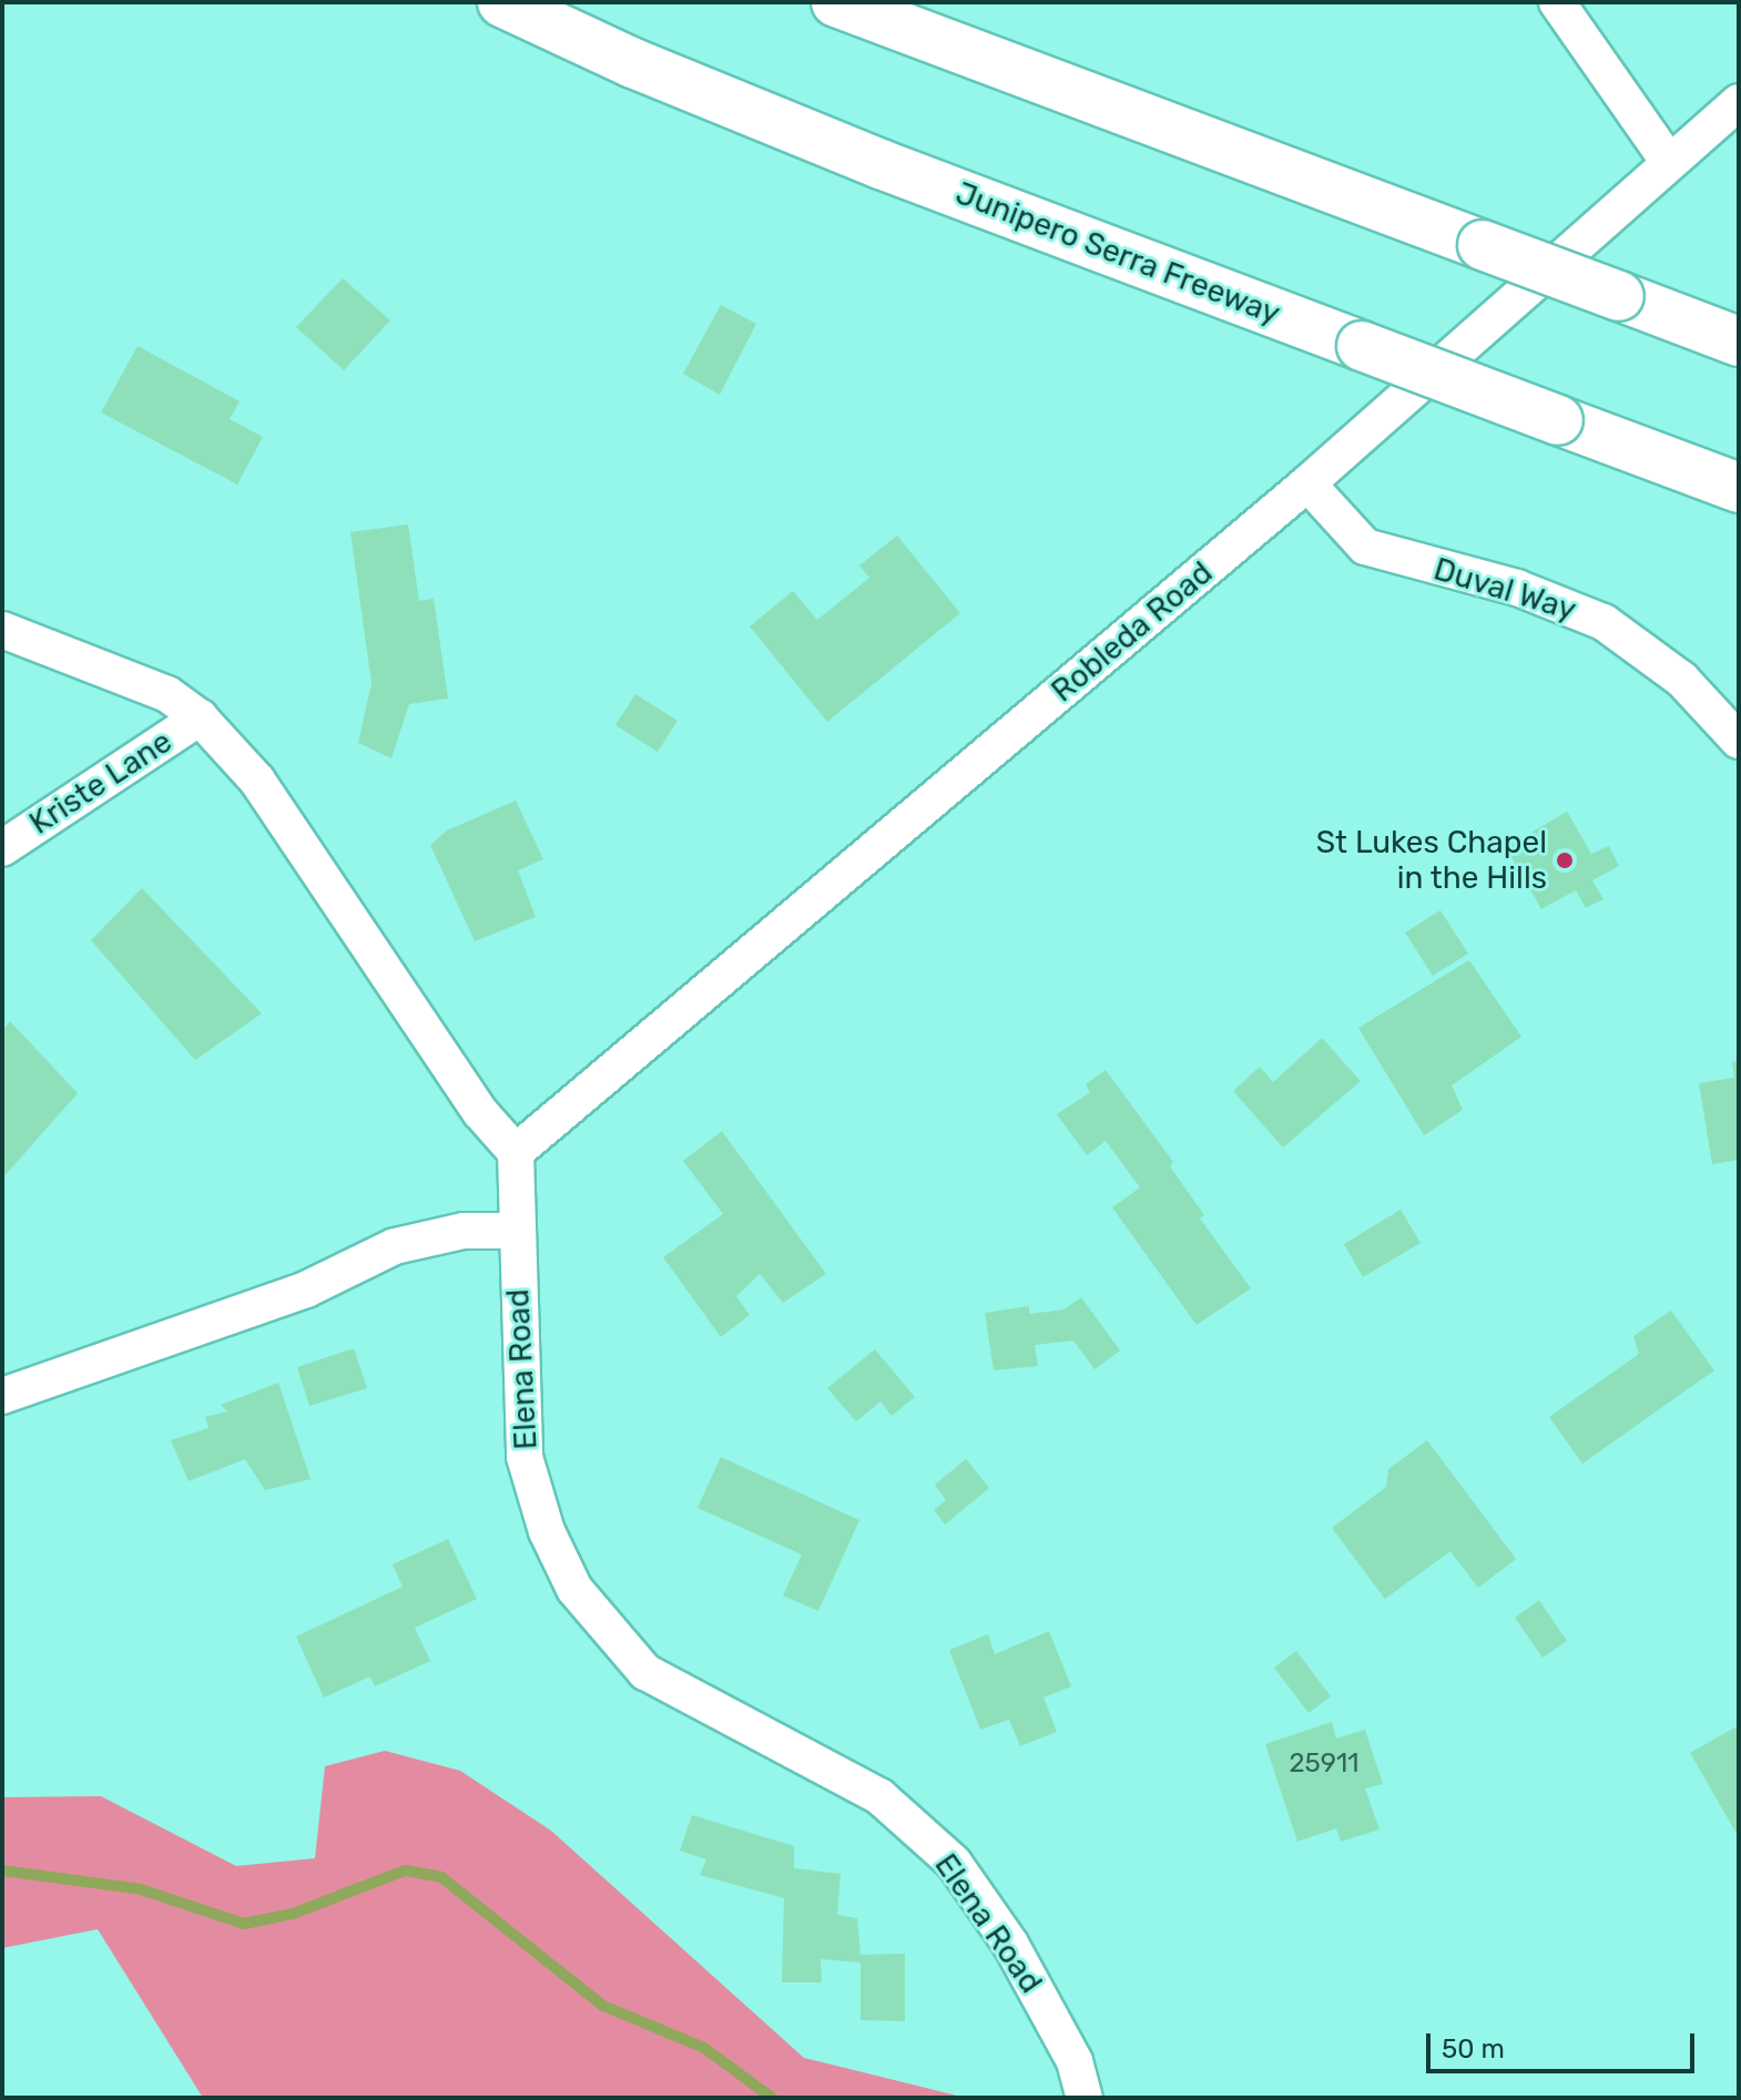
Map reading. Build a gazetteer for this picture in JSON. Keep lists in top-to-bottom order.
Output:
{
  "streets": {
    "highway": ["Junipero Serra Freeway"],
    "street": [
      "Duval Way",
      "Robleda Road",
      "Kriste Lane",
      "Elena Road"
    ]
  },
  "crossings": [
    ["Duval Way", "Robleda Road"],
    ["Robleda Road", "Elena Road"]
  ],
  "places": ["St Lukes Chapel in the Hills"],
  "house_numbers": ["25911"],
  "scale_bar": "50 m"
}
